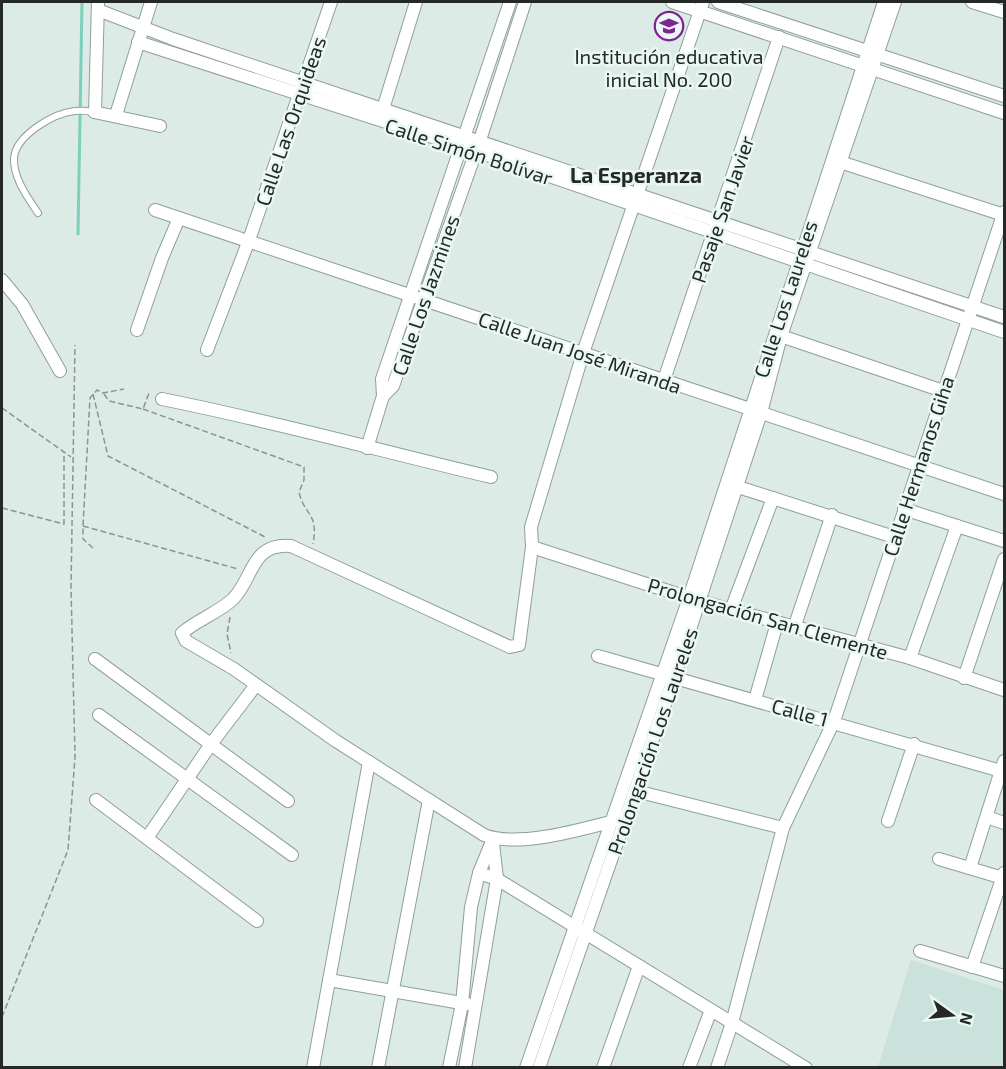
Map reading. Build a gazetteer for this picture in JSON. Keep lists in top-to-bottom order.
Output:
{
  "streets": {
    "street": [
      "Calle Las Orquideas",
      "Calle Simón Bolívar",
      "Pasaje San Javier",
      "Calle Los Jazmines",
      "Calle Los Laureles",
      "Calle Juan José Miranda",
      "Calle Hermanos Giha",
      "Prolongación San Clemente",
      "Calle 1",
      "Prolongación Los Laureles"
    ]
  },
  "crossings": [
    ["Calle Las Orquideas", "Calle Simón Bolívar"],
    ["Calle Las Orquideas", "Calle Juan José Miranda"],
    ["Calle Simón Bolívar", "Pasaje San Javier"],
    ["Calle Simón Bolívar", "Calle Los Jazmines"],
    ["Calle Simón Bolívar", "Calle Los Laureles"],
    ["Calle Simón Bolívar", "Calle Hermanos Giha"],
    ["Pasaje San Javier", "Calle Juan José Miranda"],
    ["Calle Los Jazmines", "Calle Juan José Miranda"],
    ["Calle Los Laureles", "Calle Juan José Miranda"],
    ["Calle Los Laureles", "Prolongación San Clemente"],
    ["Calle Los Laureles", "Prolongación Los Laureles"],
    ["Calle Juan José Miranda", "Calle Hermanos Giha"],
    ["Calle Juan José Miranda", "Prolongación Los Laureles"],
    ["Calle Hermanos Giha", "Prolongación San Clemente"],
    ["Calle Hermanos Giha", "Calle 1"],
    ["Prolongación San Clemente", "Prolongación Los Laureles"],
    ["Calle 1", "Prolongación Los Laureles"]
  ],
  "districts": ["La Esperanza"],
  "places": {
    "school or university": ["Institución educativa inicial No. 200"]
  },
  "north": "right"
}
